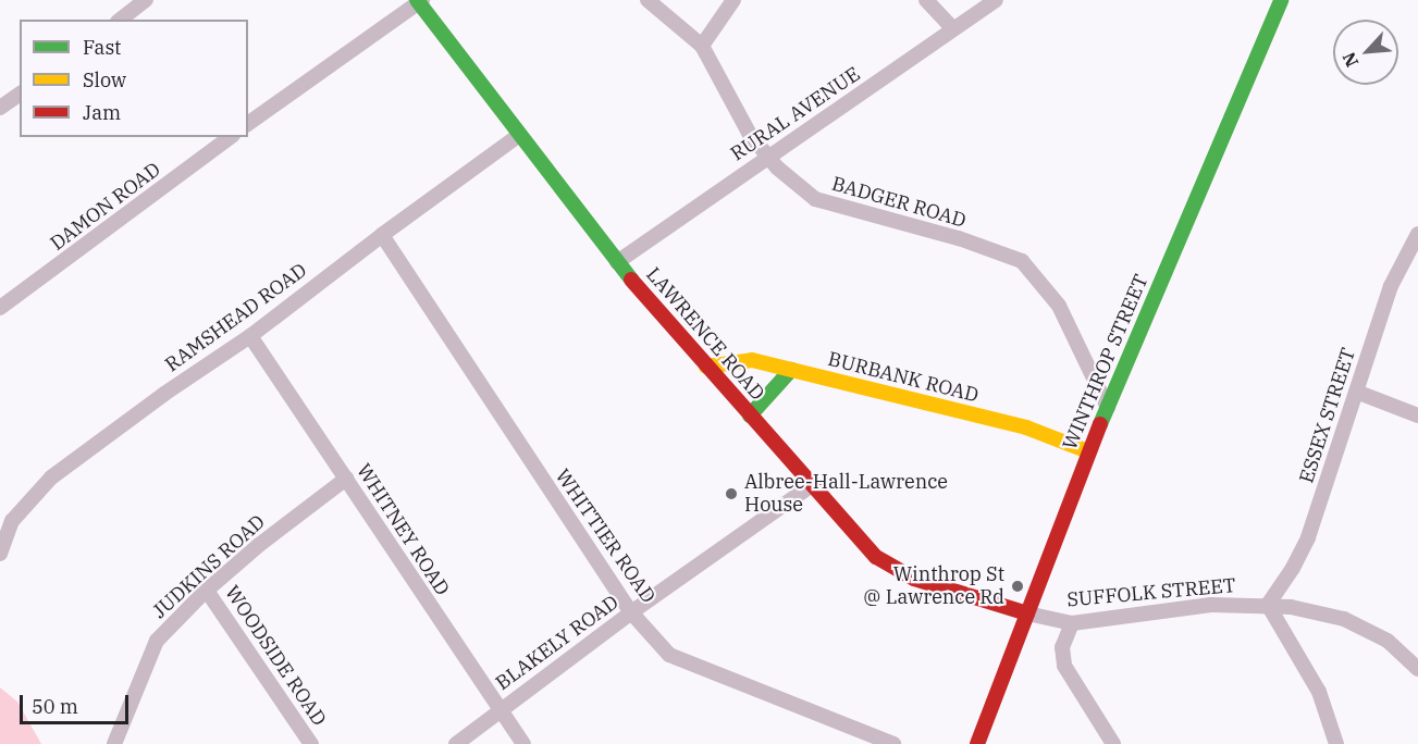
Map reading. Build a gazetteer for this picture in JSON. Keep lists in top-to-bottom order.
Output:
{
  "streets": {
    "street": [
      "RURAL AVENUE",
      "BADGER ROAD",
      "DAMON ROAD",
      "RAMSHEAD ROAD",
      "LAWRENCE ROAD",
      "WINTHROP STREET",
      "BURBANK ROAD",
      "ESSEX STREET",
      "WHITNEY ROAD",
      "WHITTIER ROAD",
      "JUDKINS ROAD",
      "SUFFOLK STREET",
      "BLAKELY ROAD",
      "WOODSIDE ROAD"
    ]
  },
  "crossings": [
    ["RURAL AVENUE", "BADGER ROAD"],
    ["RURAL AVENUE", "LAWRENCE ROAD"],
    ["BADGER ROAD", "WINTHROP STREET"],
    ["RAMSHEAD ROAD", "LAWRENCE ROAD"],
    ["RAMSHEAD ROAD", "WHITNEY ROAD"],
    ["RAMSHEAD ROAD", "WHITTIER ROAD"],
    ["LAWRENCE ROAD", "WINTHROP STREET"],
    ["LAWRENCE ROAD", "BURBANK ROAD"],
    ["LAWRENCE ROAD", "SUFFOLK STREET"],
    ["LAWRENCE ROAD", "BLAKELY ROAD"],
    ["WINTHROP STREET", "BURBANK ROAD"],
    ["WINTHROP STREET", "SUFFOLK STREET"],
    ["ESSEX STREET", "SUFFOLK STREET"],
    ["WHITNEY ROAD", "JUDKINS ROAD"],
    ["WHITNEY ROAD", "BLAKELY ROAD"],
    ["WHITTIER ROAD", "BLAKELY ROAD"],
    ["JUDKINS ROAD", "WOODSIDE ROAD"]
  ],
  "places": ["Albree-Hall-Lawrence House", "Winthrop St @ Lawrence Rd"],
  "legend": ["Fast", "Slow", "Jam"],
  "scale_bar": "50 m",
  "north": "bottom left"
}
